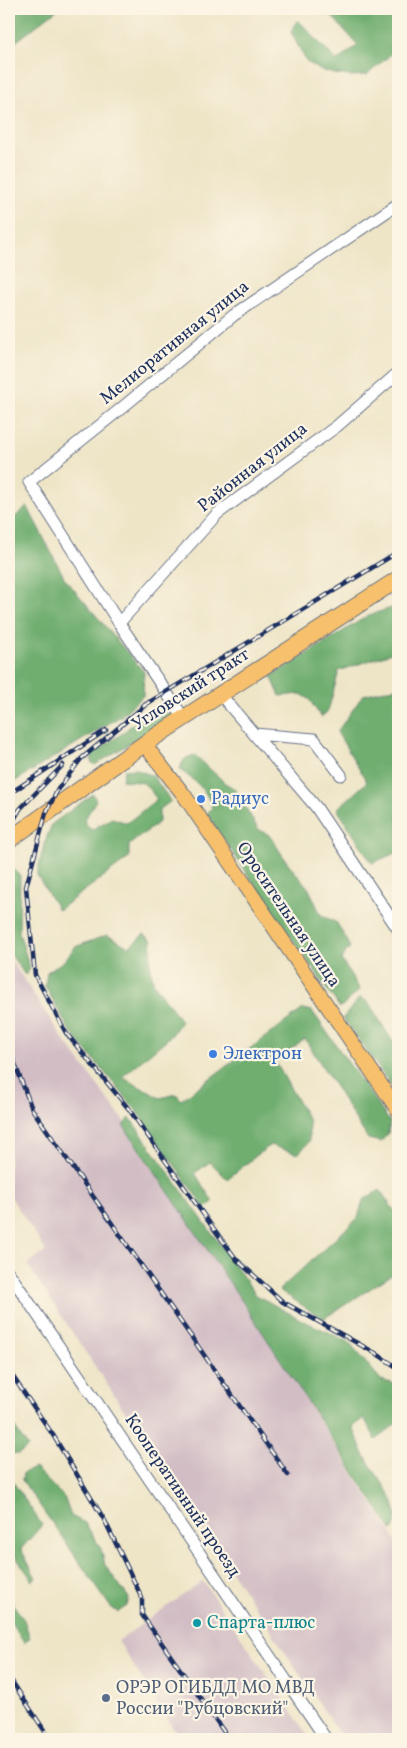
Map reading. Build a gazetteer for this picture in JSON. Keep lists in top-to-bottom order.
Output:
{
  "streets": {
    "highway": ["Угловский тракт"],
    "main road": ["Оросительная улица"],
    "street": ["Мелиоративная улица", "Районная улица", "Кооперативный проезд"]
  },
  "crossings": [
    ["Мелиоративная улица", "Районная улица"],
    ["Угловский тракт", "Оросительная улица"]
  ],
  "places": [
    "Радиус",
    "Электрон",
    "Спарта-плюс",
    "ОРЭР ОГИБДД МО МВД России \"Рубцовский\""
  ]
}
